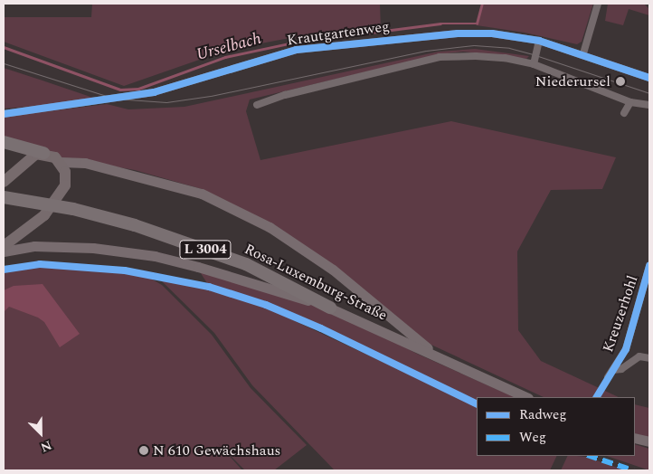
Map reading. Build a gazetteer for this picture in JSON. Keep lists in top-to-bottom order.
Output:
{
  "streets": {
    "highway": ["L 3004", "Rosa-Luxemburg-Straße"],
    "street": ["Krautgartenweg", "Kreuzerhohl"]
  },
  "water": ["Urselbach"],
  "places": ["Niederursel", "N 610 Gewächshaus"],
  "legend": ["Radweg", "Weg"],
  "north": "bottom right"
}
